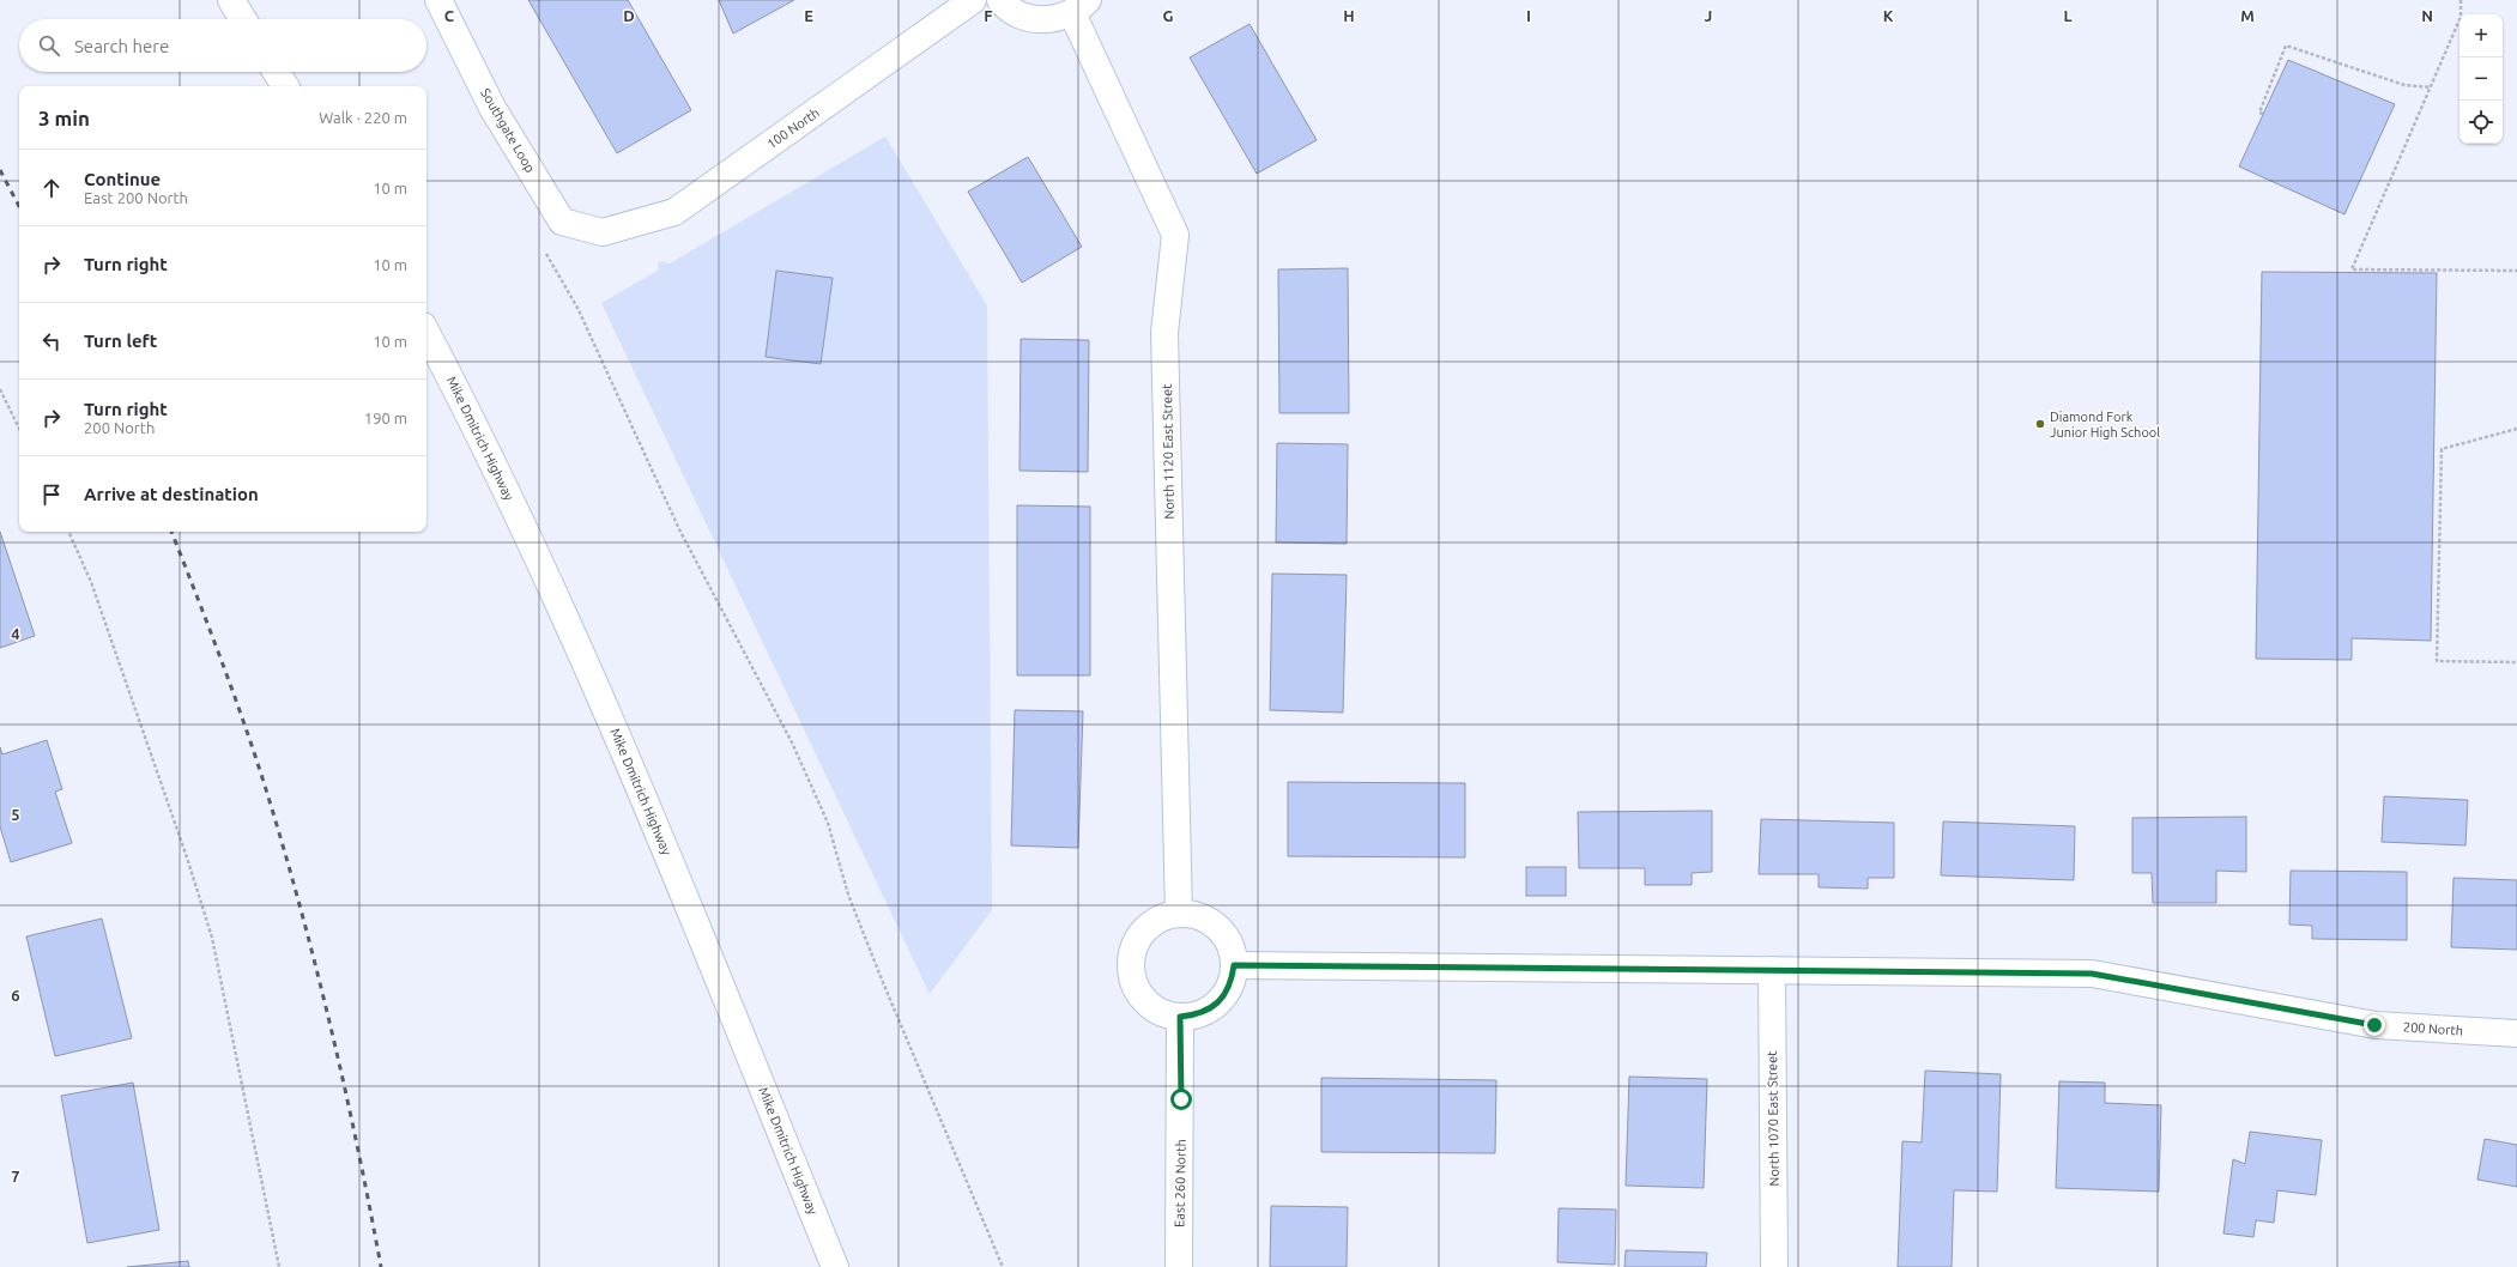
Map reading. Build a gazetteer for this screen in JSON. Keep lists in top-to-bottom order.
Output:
{
  "streets": {
    "main road": [
      "100 North",
      "Southgate Loop",
      "Mike Dmitrich Highway",
      "North 1120 East Street",
      "200 North",
      "North 1070 East Street",
      "East 260 North"
    ]
  },
  "crossings": [
    ["100 North", "Southgate Loop"],
    ["North 1120 East Street", "200 North"],
    ["North 1120 East Street", "East 260 North"],
    ["200 North", "North 1070 East Street"],
    ["200 North", "East 260 North"]
  ],
  "places": ["Diamond Fork Junior High School"],
  "page": {
    "map_buttons": ["+", "−"],
    "search": "Search here",
    "heading": ["3 min", "Walk · 220 m"],
    "list": [
      ["Continue", "East 200 North", "10 m"],
      ["Turn right", "10 m"],
      ["Turn left", "10 m"],
      ["Turn right", "200 North", "190 m"],
      "Arrive at destination"
    ]
  },
  "grid": {
    "columns": [
      "C",
      "D",
      "E",
      "F",
      "G",
      "H",
      "I",
      "J",
      "K",
      "L",
      "M",
      "N"
    ],
    "rows": [
      "4",
      "5",
      "6",
      "7"
    ]
  }
}
